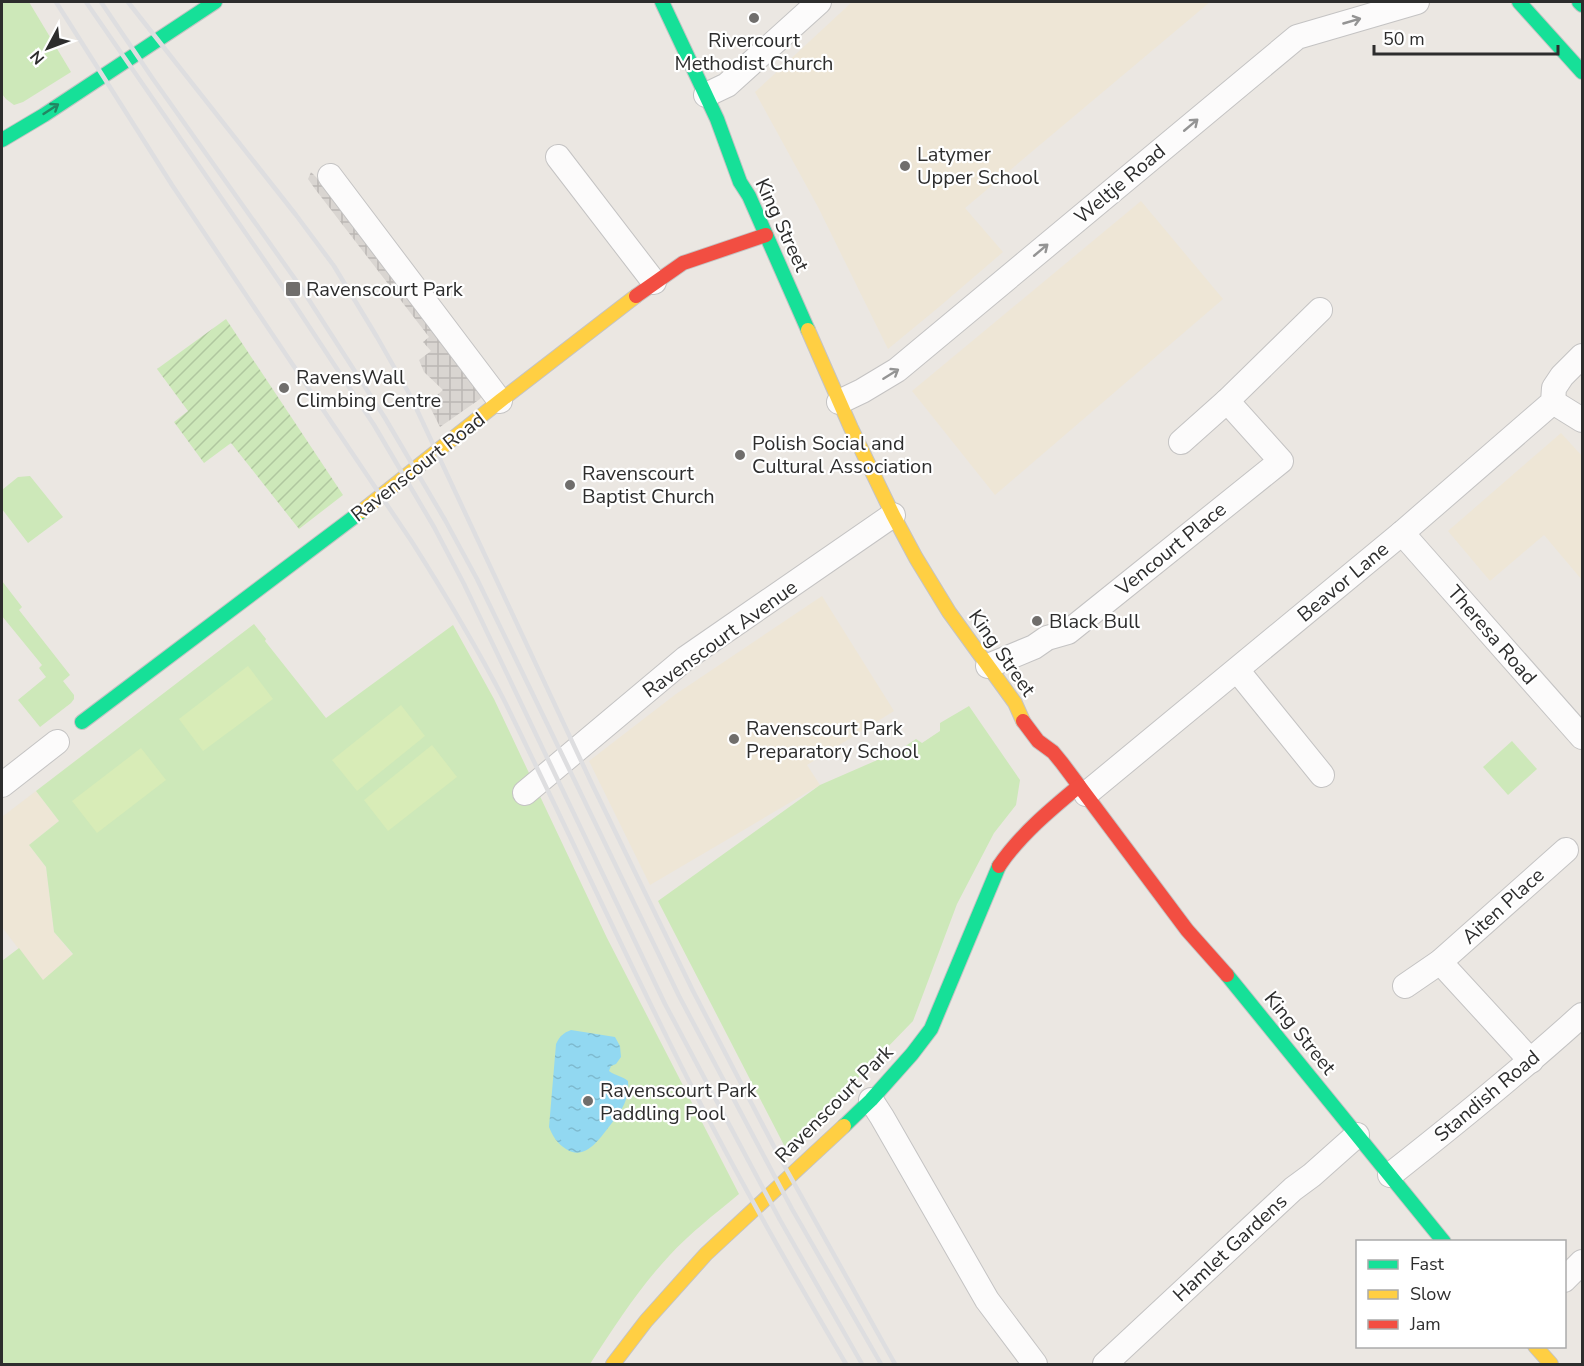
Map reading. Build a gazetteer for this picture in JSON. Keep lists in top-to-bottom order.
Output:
{
  "streets": {
    "main road": ["King Street", "Ravenscourt Road", "Ravenscourt Park"],
    "street": [
      "Weltje Road",
      "Vencourt Place",
      "Beavor Lane",
      "Theresa Road",
      "Ravenscourt Avenue",
      "Aiten Place",
      "Standish Road",
      "Hamlet Gardens"
    ]
  },
  "crossings": [
    ["Weltje Road", "King Street"],
    ["King Street", "Ravenscourt Road"],
    ["King Street", "Vencourt Place"],
    ["King Street", "Beavor Lane"],
    ["King Street", "Ravenscourt Avenue"],
    ["King Street", "Standish Road"],
    ["King Street", "Ravenscourt Park"],
    ["King Street", "Hamlet Gardens"],
    ["Beavor Lane", "Theresa Road"],
    ["Beavor Lane", "Ravenscourt Park"]
  ],
  "one_way": ["Weltje Road"],
  "places": {
    "other": [
      "Rivercourt Methodist Church",
      "Latymer Upper School",
      "RavensWall Climbing Centre",
      "Polish Social and Cultural Association",
      "Ravenscourt Baptist Church",
      "Black Bull",
      "Ravenscourt Park Preparatory School",
      "Ravenscourt Park Paddling Pool"
    ],
    "transit": ["Ravenscourt Park"]
  },
  "legend": ["Fast", "Slow", "Jam"],
  "scale_bar": "50 m",
  "north": "bottom left"
}
